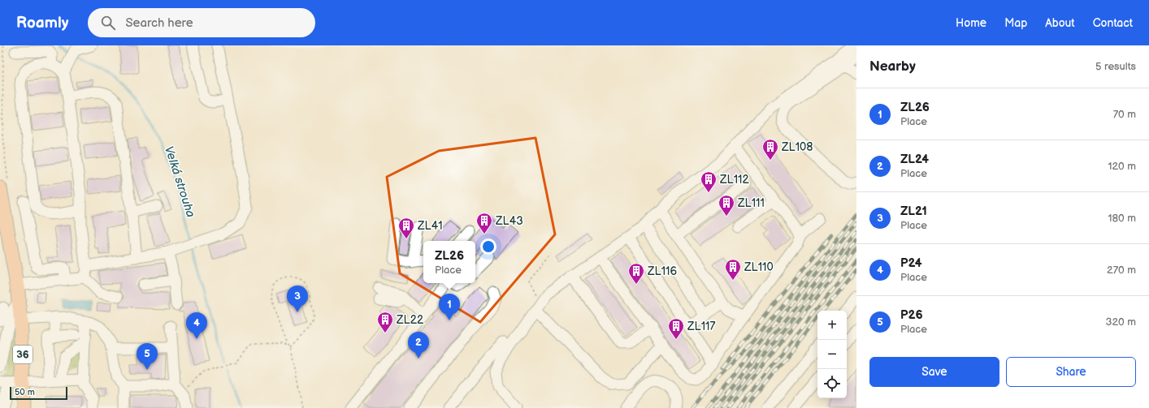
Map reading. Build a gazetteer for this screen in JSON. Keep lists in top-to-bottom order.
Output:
{
  "streets": {
    "main road": ["36"]
  },
  "water": ["Velká strouha"],
  "places": {
    "building": [
      "ZL108",
      "ZL112",
      "ZL111",
      "ZL43",
      "ZL41",
      "ZL110",
      "ZL116",
      "ZL22",
      "ZL117"
    ]
  },
  "scale_bar": "50 m",
  "page": {
    "header": "Roamly",
    "search": "Search here",
    "nav": [
      "Home",
      "Map",
      "About",
      "Contact"
    ],
    "heading": ["Nearby", "5 results"],
    "list": [
      {
        "mark": "1",
        "name": "ZL26",
        "note": "Place",
        "value": "70 m"
      },
      {
        "mark": "2",
        "name": "ZL24",
        "note": "Place",
        "value": "120 m"
      },
      {
        "mark": "3",
        "name": "ZL21",
        "note": "Place",
        "value": "180 m"
      },
      {
        "mark": "4",
        "name": "P24",
        "note": "Place",
        "value": "270 m"
      },
      {
        "mark": "5",
        "name": "P26",
        "note": "Place",
        "value": "320 m"
      }
    ],
    "popup": ["ZL26", "Place"],
    "pins": [
      "3",
      "1",
      "4",
      "2",
      "5"
    ],
    "map_buttons": ["+", "−"],
    "buttons": ["Save", "Share"],
    "scale": "50 m"
  }
}
